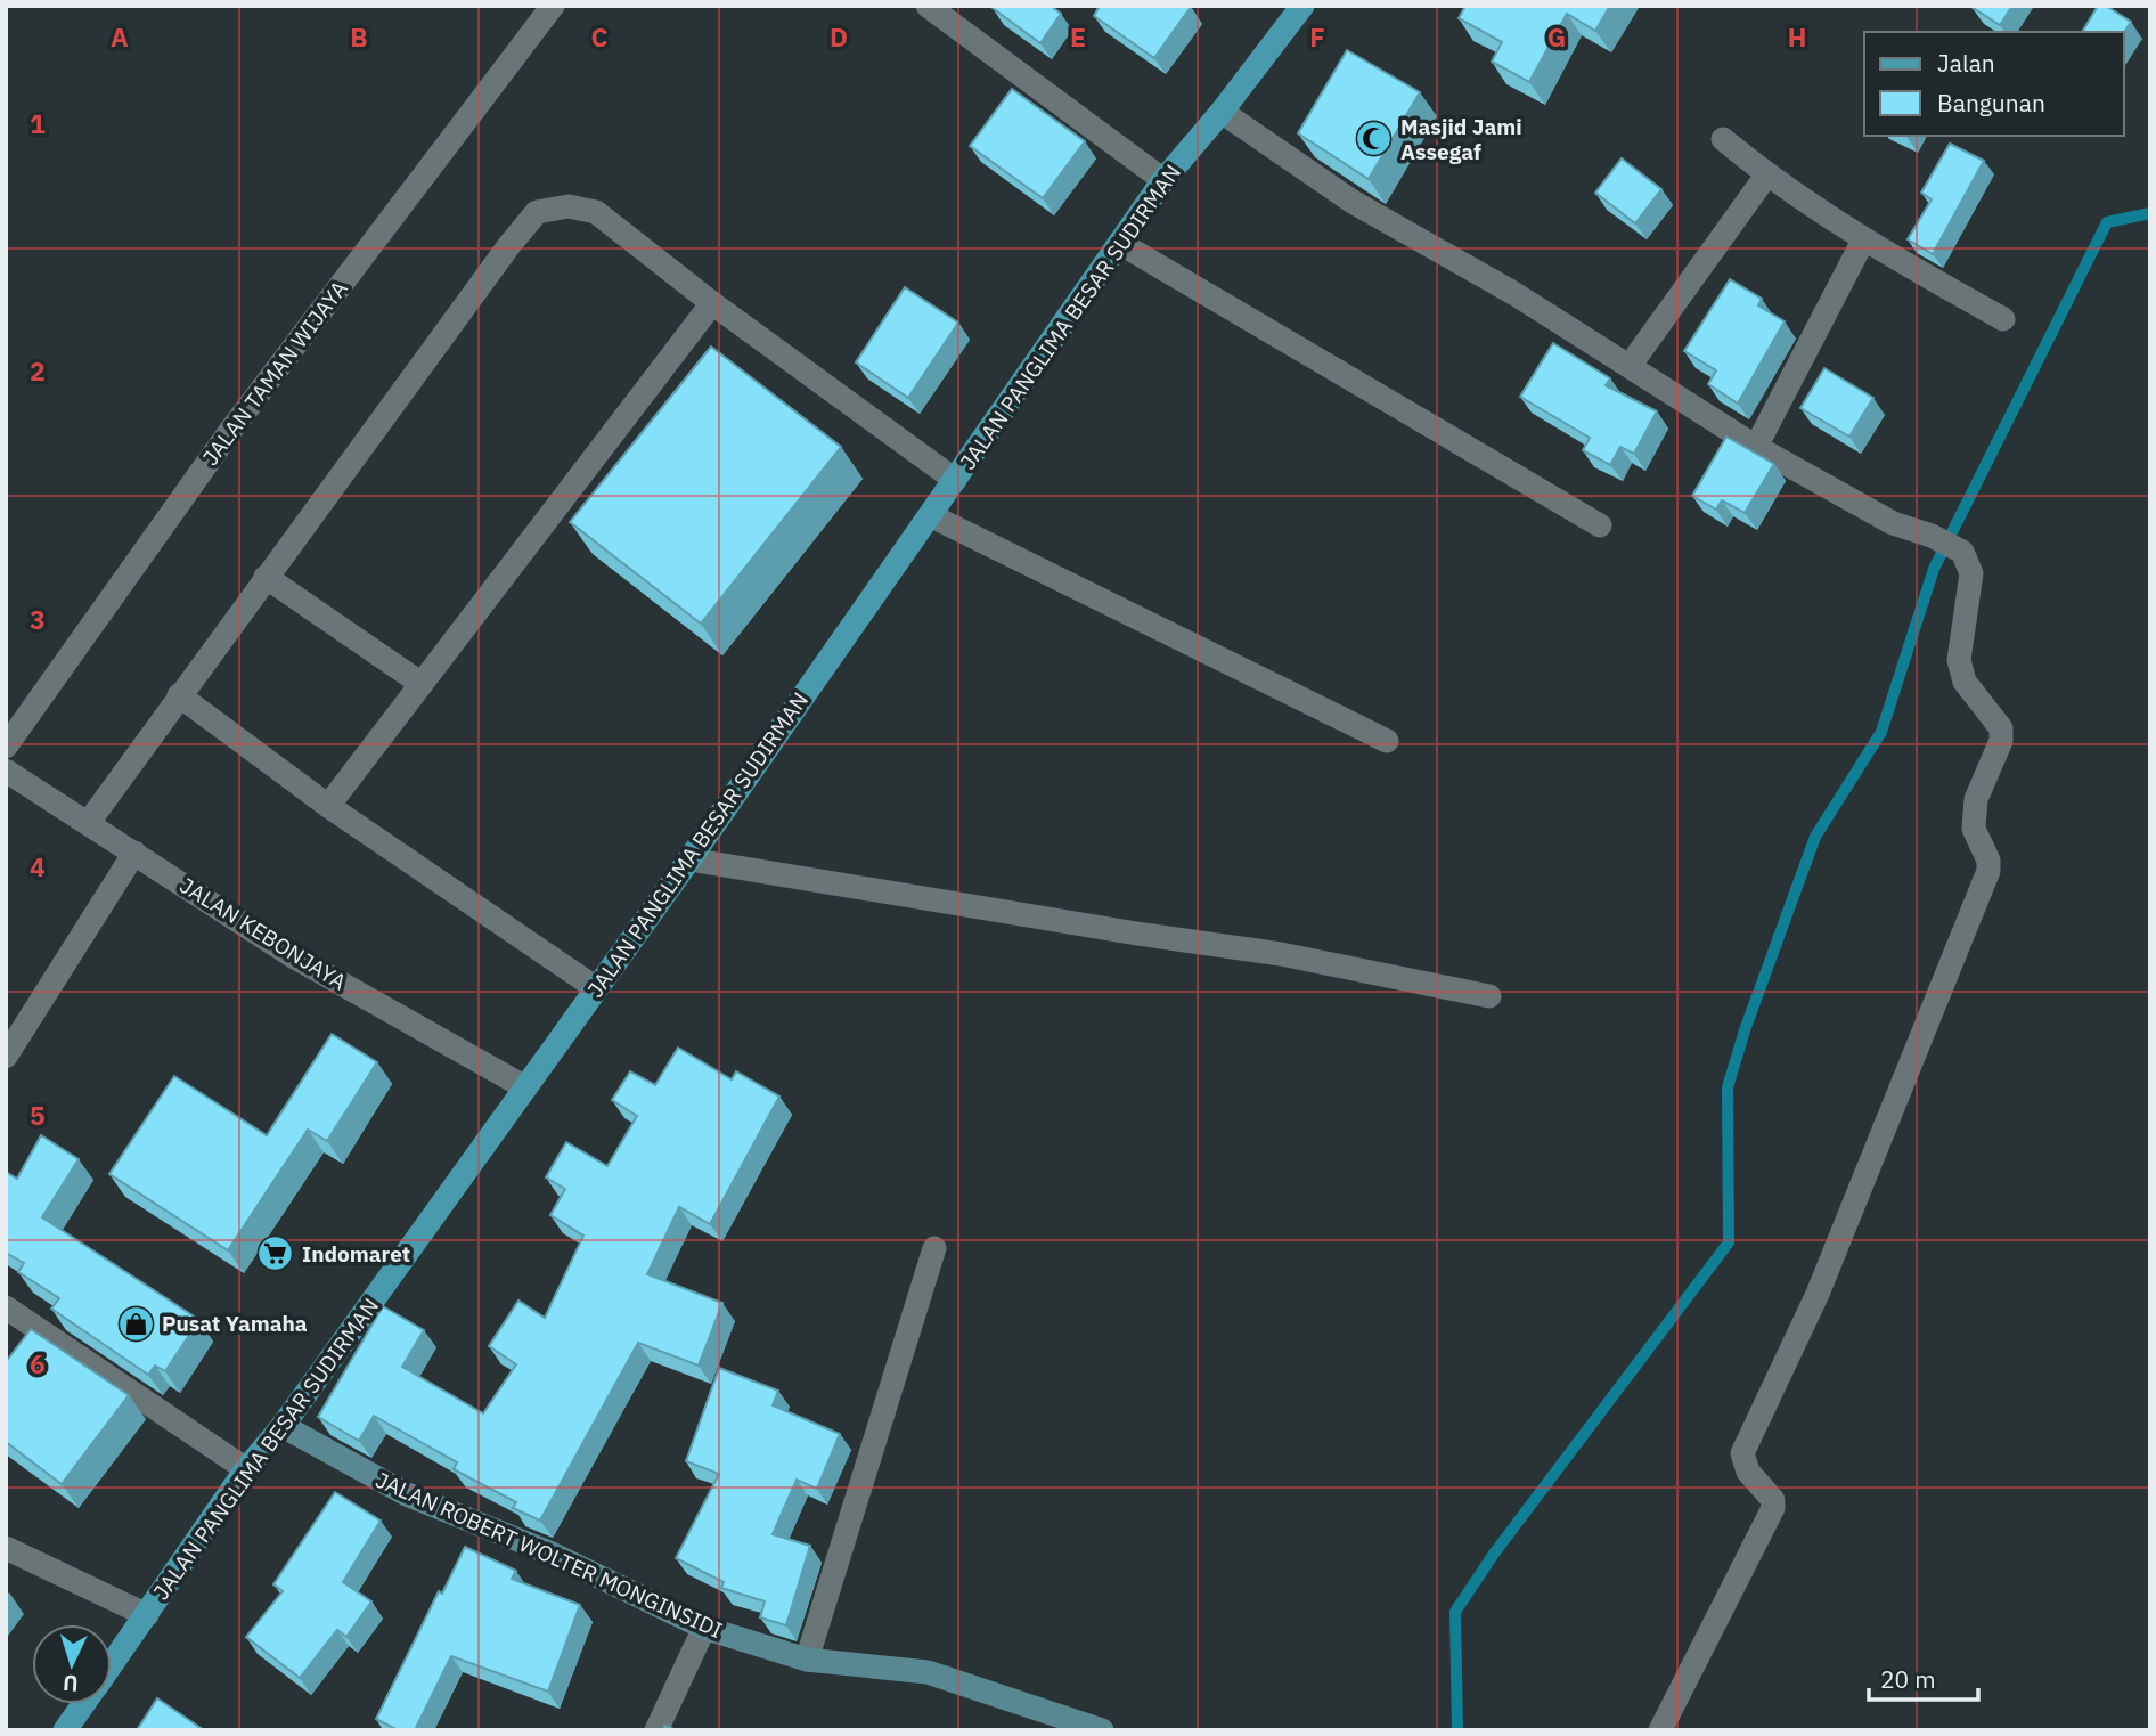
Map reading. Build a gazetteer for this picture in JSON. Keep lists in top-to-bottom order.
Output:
{
  "streets": {
    "main road": ["JALAN PANGLIMA BESAR SUDIRMAN", "JALAN ROBERT WOLTER MONGINSIDI"],
    "street": ["JALAN TAMAN WIJAYA", "JALAN KEBONJAYA"]
  },
  "crossings": [
    ["JALAN PANGLIMA BESAR SUDIRMAN", "JALAN KEBONJAYA"],
    ["JALAN PANGLIMA BESAR SUDIRMAN", "JALAN ROBERT WOLTER MONGINSIDI"]
  ],
  "places": {
    "mosque": ["Masjid Jami Assegaf"],
    "supermarket": ["Indomaret"],
    "shop": ["Pusat Yamaha"]
  },
  "legend": ["Jalan", "Bangunan"],
  "scale_bar": "20 m",
  "north": "bottom",
  "grid": {
    "columns": [
      "A",
      "B",
      "C",
      "D",
      "E",
      "F",
      "G",
      "H"
    ],
    "rows": [
      "1",
      "2",
      "3",
      "4",
      "5",
      "6"
    ]
  }
}
